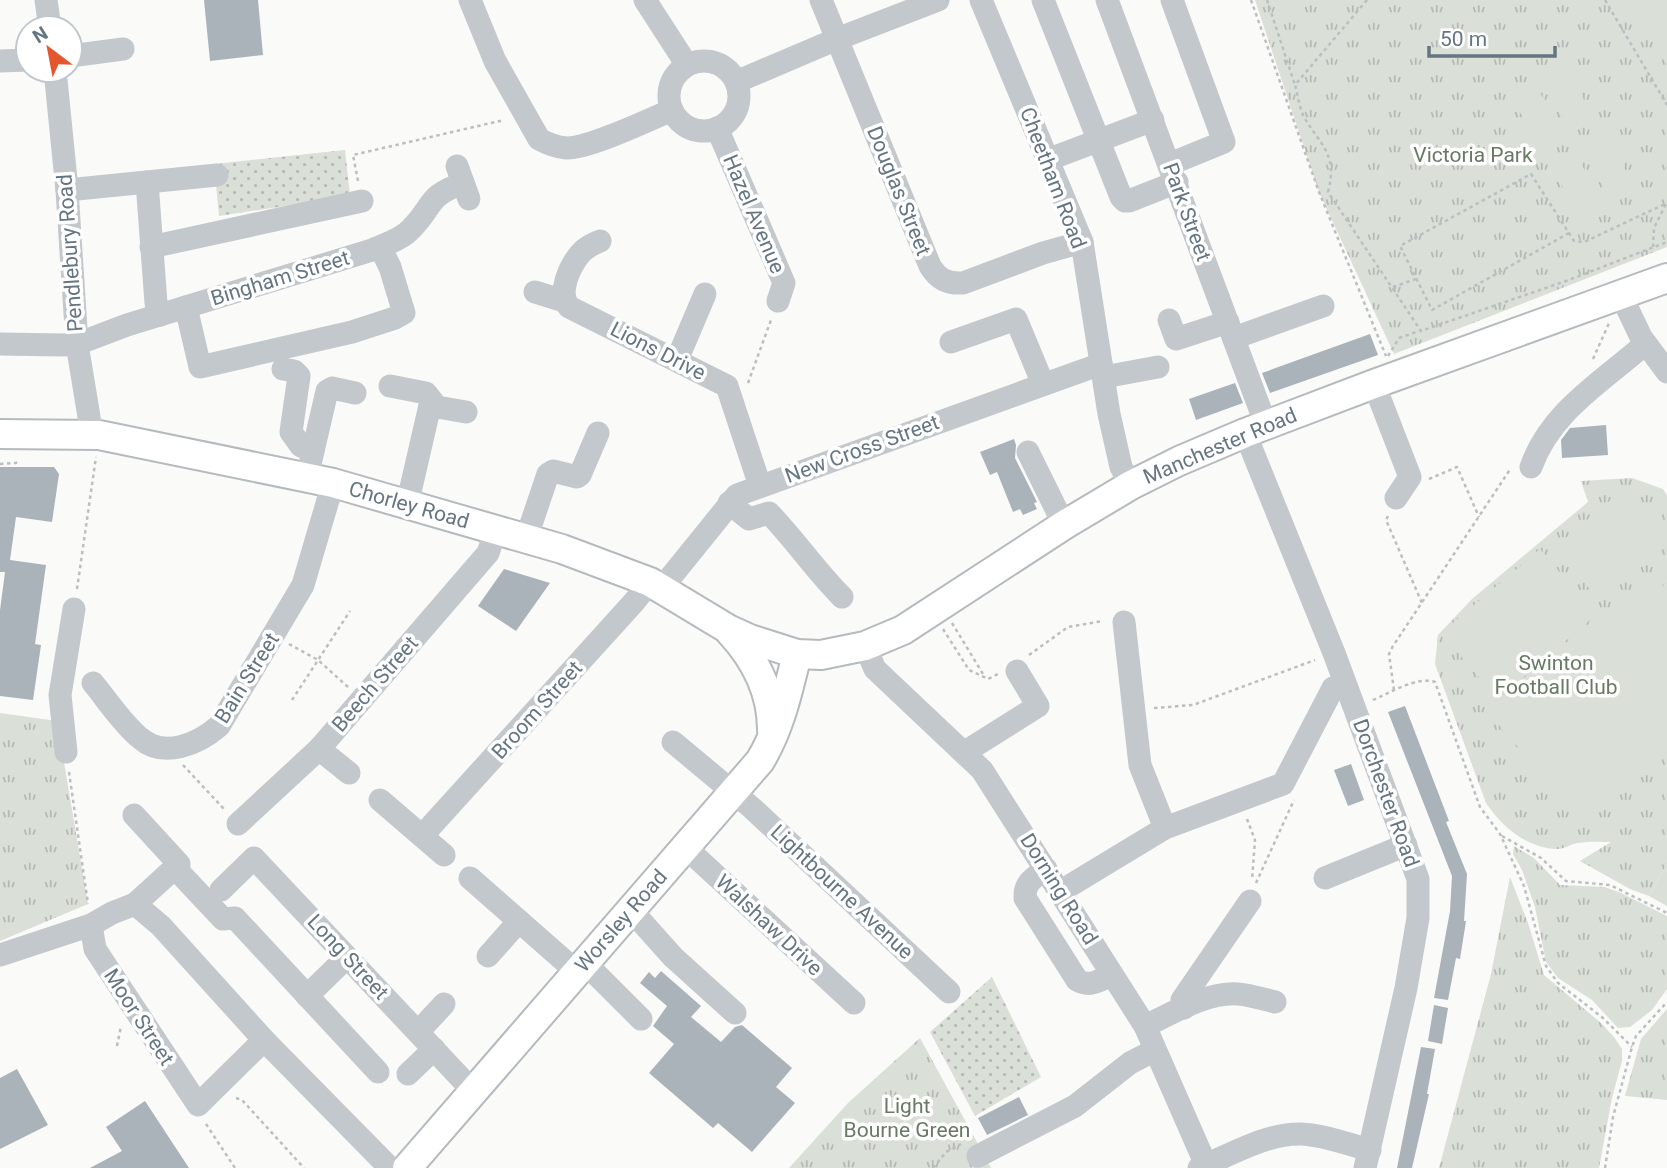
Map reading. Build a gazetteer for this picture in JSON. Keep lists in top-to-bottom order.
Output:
{
  "streets": {
    "main road": ["Manchester Road", "Chorley Road", "Worsley Road"],
    "street": [
      "Cheetham Road",
      "Douglas Street",
      "Park Street",
      "Hazel Avenue",
      "Pendlebury Road",
      "Bingham Street",
      "Lions Drive",
      "New Cross Street",
      "Bain Street",
      "Beech Street",
      "Broom Street",
      "Dorchester Road",
      "Dorning Road",
      "Lightbourne Avenue",
      "Walshaw Drive",
      "Long Street",
      "Moor Street"
    ]
  },
  "crossings": [
    ["Cheetham Road", "Douglas Street"],
    ["Cheetham Road", "Manchester Road"],
    ["Cheetham Road", "New Cross Street"],
    ["Park Street", "Manchester Road"],
    ["Park Street", "Dorchester Road"],
    ["Pendlebury Road", "Bingham Street"],
    ["Pendlebury Road", "Chorley Road"],
    ["Lions Drive", "New Cross Street"],
    ["Manchester Road", "Chorley Road"],
    ["Manchester Road", "Dorchester Road"],
    ["Manchester Road", "Dorning Road"],
    ["Manchester Road", "Worsley Road"],
    ["New Cross Street", "Chorley Road"],
    ["New Cross Street", "Broom Street"],
    ["Chorley Road", "Bain Street"],
    ["Chorley Road", "Beech Street"],
    ["Chorley Road", "Broom Street"],
    ["Chorley Road", "Worsley Road"],
    ["Lightbourne Avenue", "Worsley Road"],
    ["Worsley Road", "Walshaw Drive"],
    ["Worsley Road", "Long Street"]
  ],
  "parks": ["Victoria Park", "Swinton Football Club", "Light Bourne Green"],
  "scale_bar": "50 m",
  "north": "top left"
}
